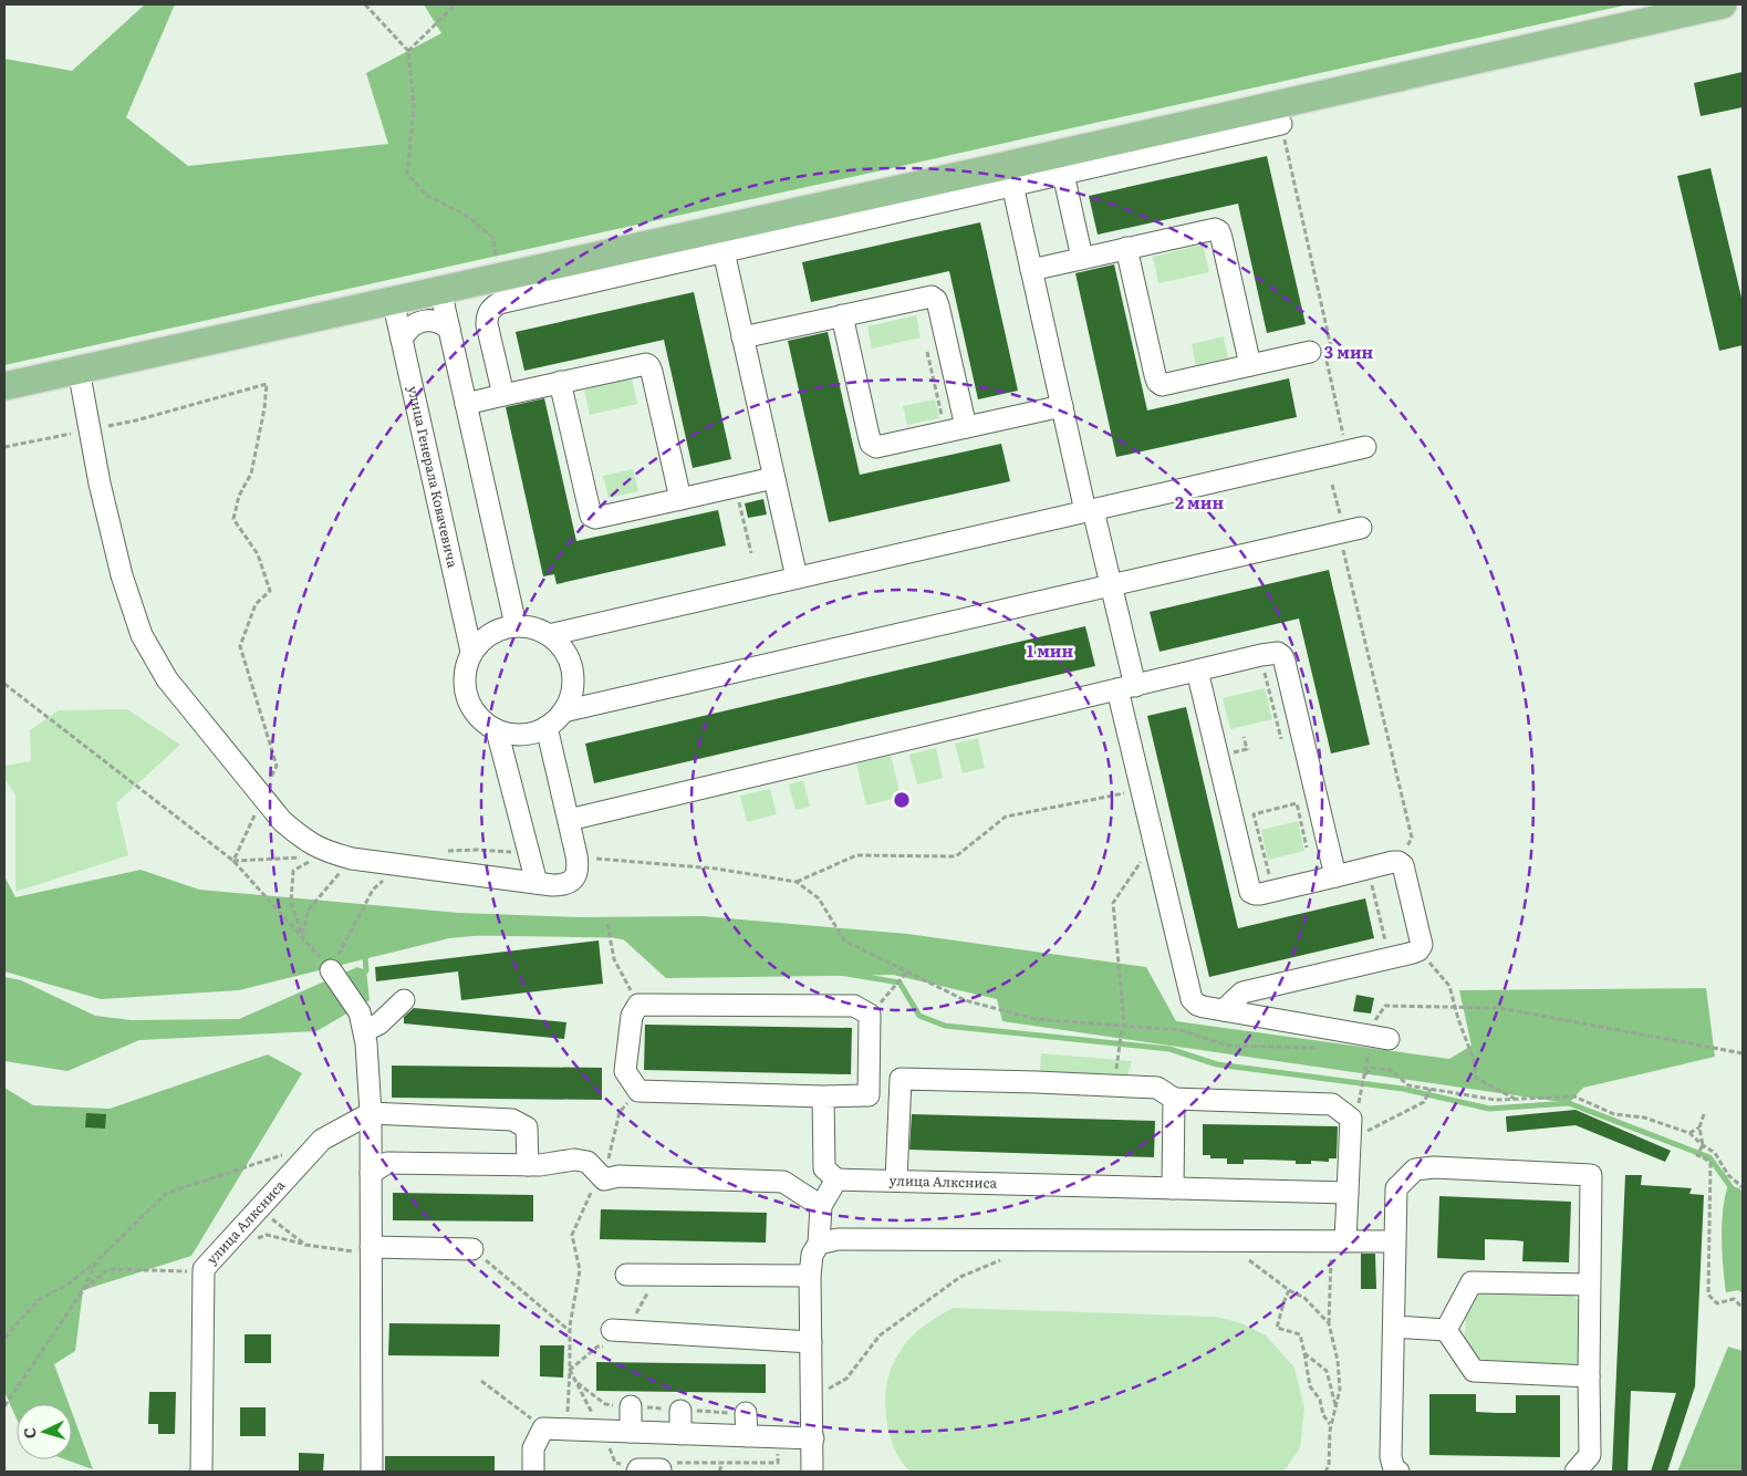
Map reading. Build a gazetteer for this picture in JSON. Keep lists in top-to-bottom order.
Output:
{
  "streets": {
    "street": ["улица Генерала Ковачевича", "улица Алксниса"]
  },
  "north": "left",
  "rings": ["3 мин", "2 мин", "1 мин"]
}
